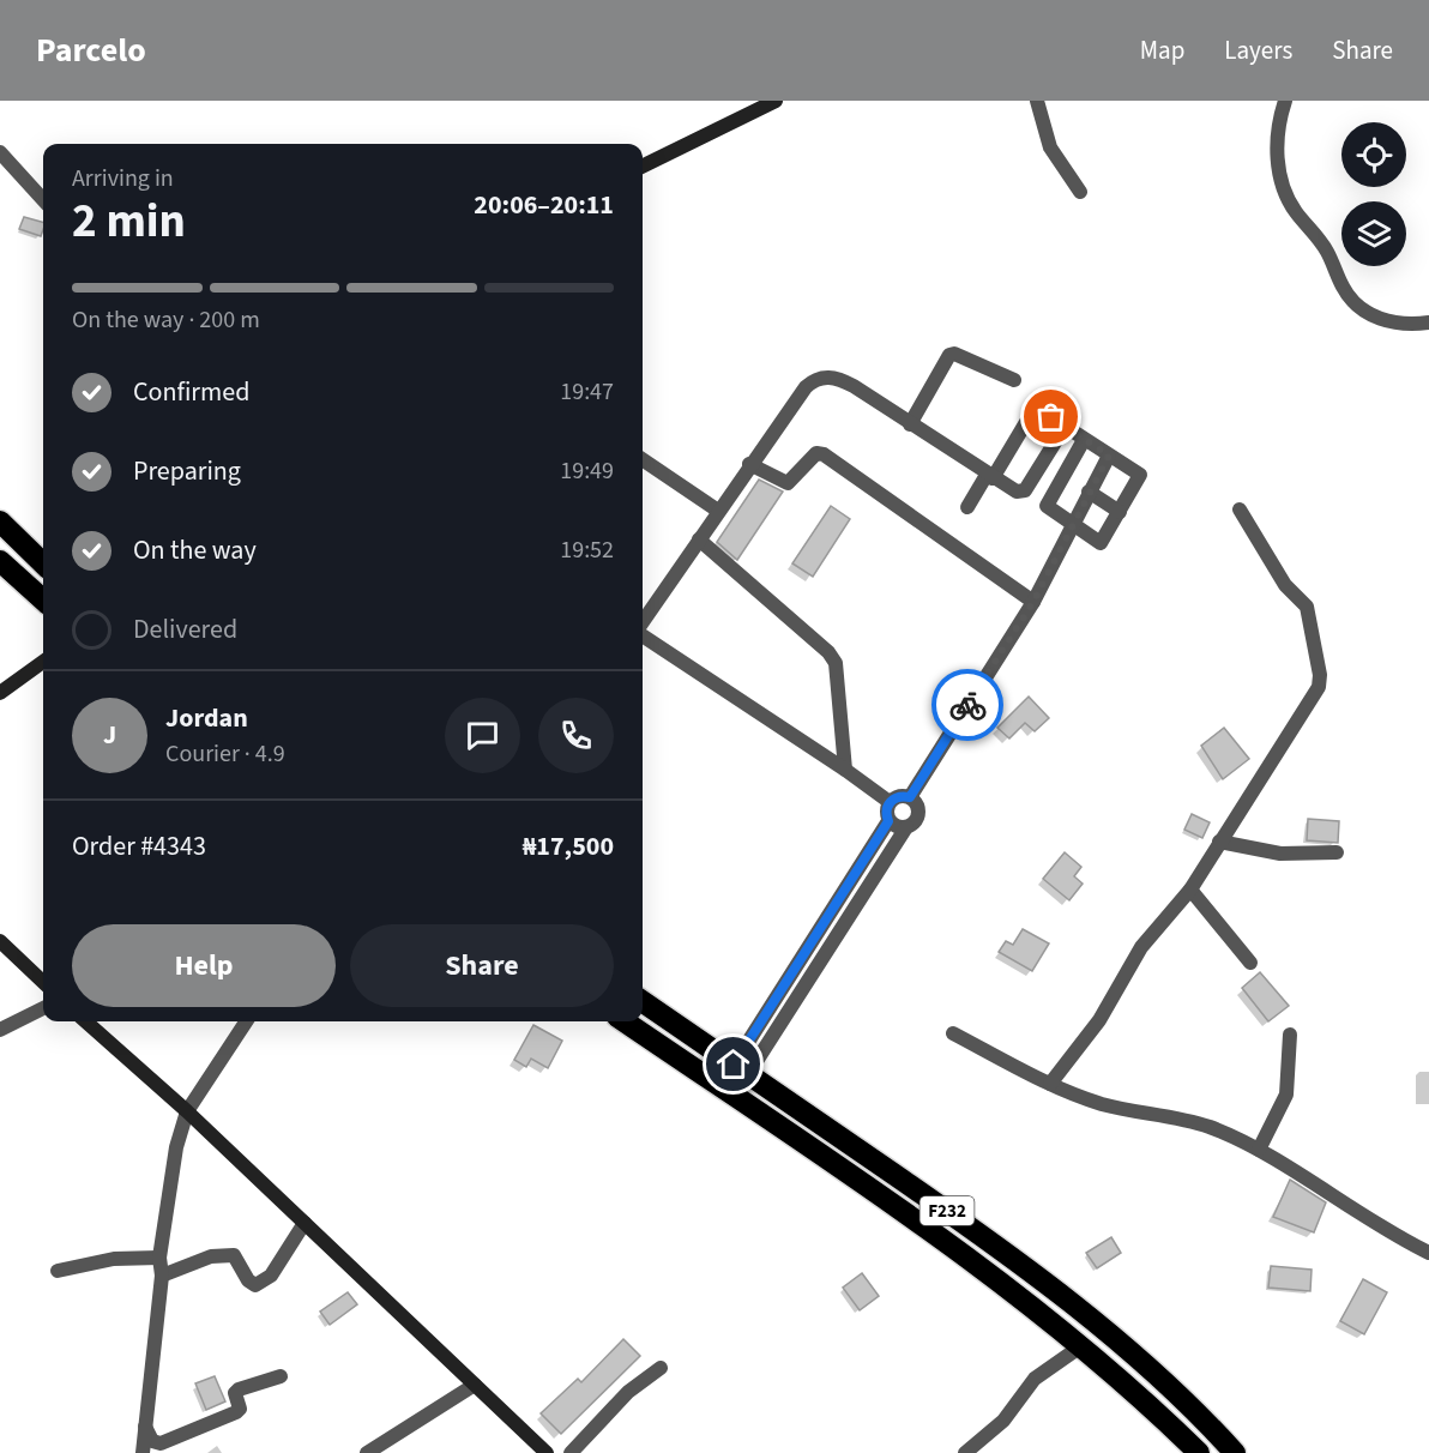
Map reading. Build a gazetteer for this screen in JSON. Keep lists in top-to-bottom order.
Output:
{
  "streets": {
    "highway": ["F232"]
  },
  "page": {
    "header": "Parcelo",
    "nav": ["Map", "Layers", "Share"],
    "heading": ["2 min", "Arriving in", "20:06–20:11"],
    "panel": [
      "Jordan",
      "Courier · 4.9",
      "Order #4343",
      "₦17,500"
    ],
    "bar": "On the way · 200 m",
    "list": [
      ["Confirmed", "19:47"],
      ["Preparing", "19:49"],
      ["On the way", "19:52"],
      "Delivered"
    ],
    "round": "J",
    "buttons": ["Help", "Share"]
  }
}
